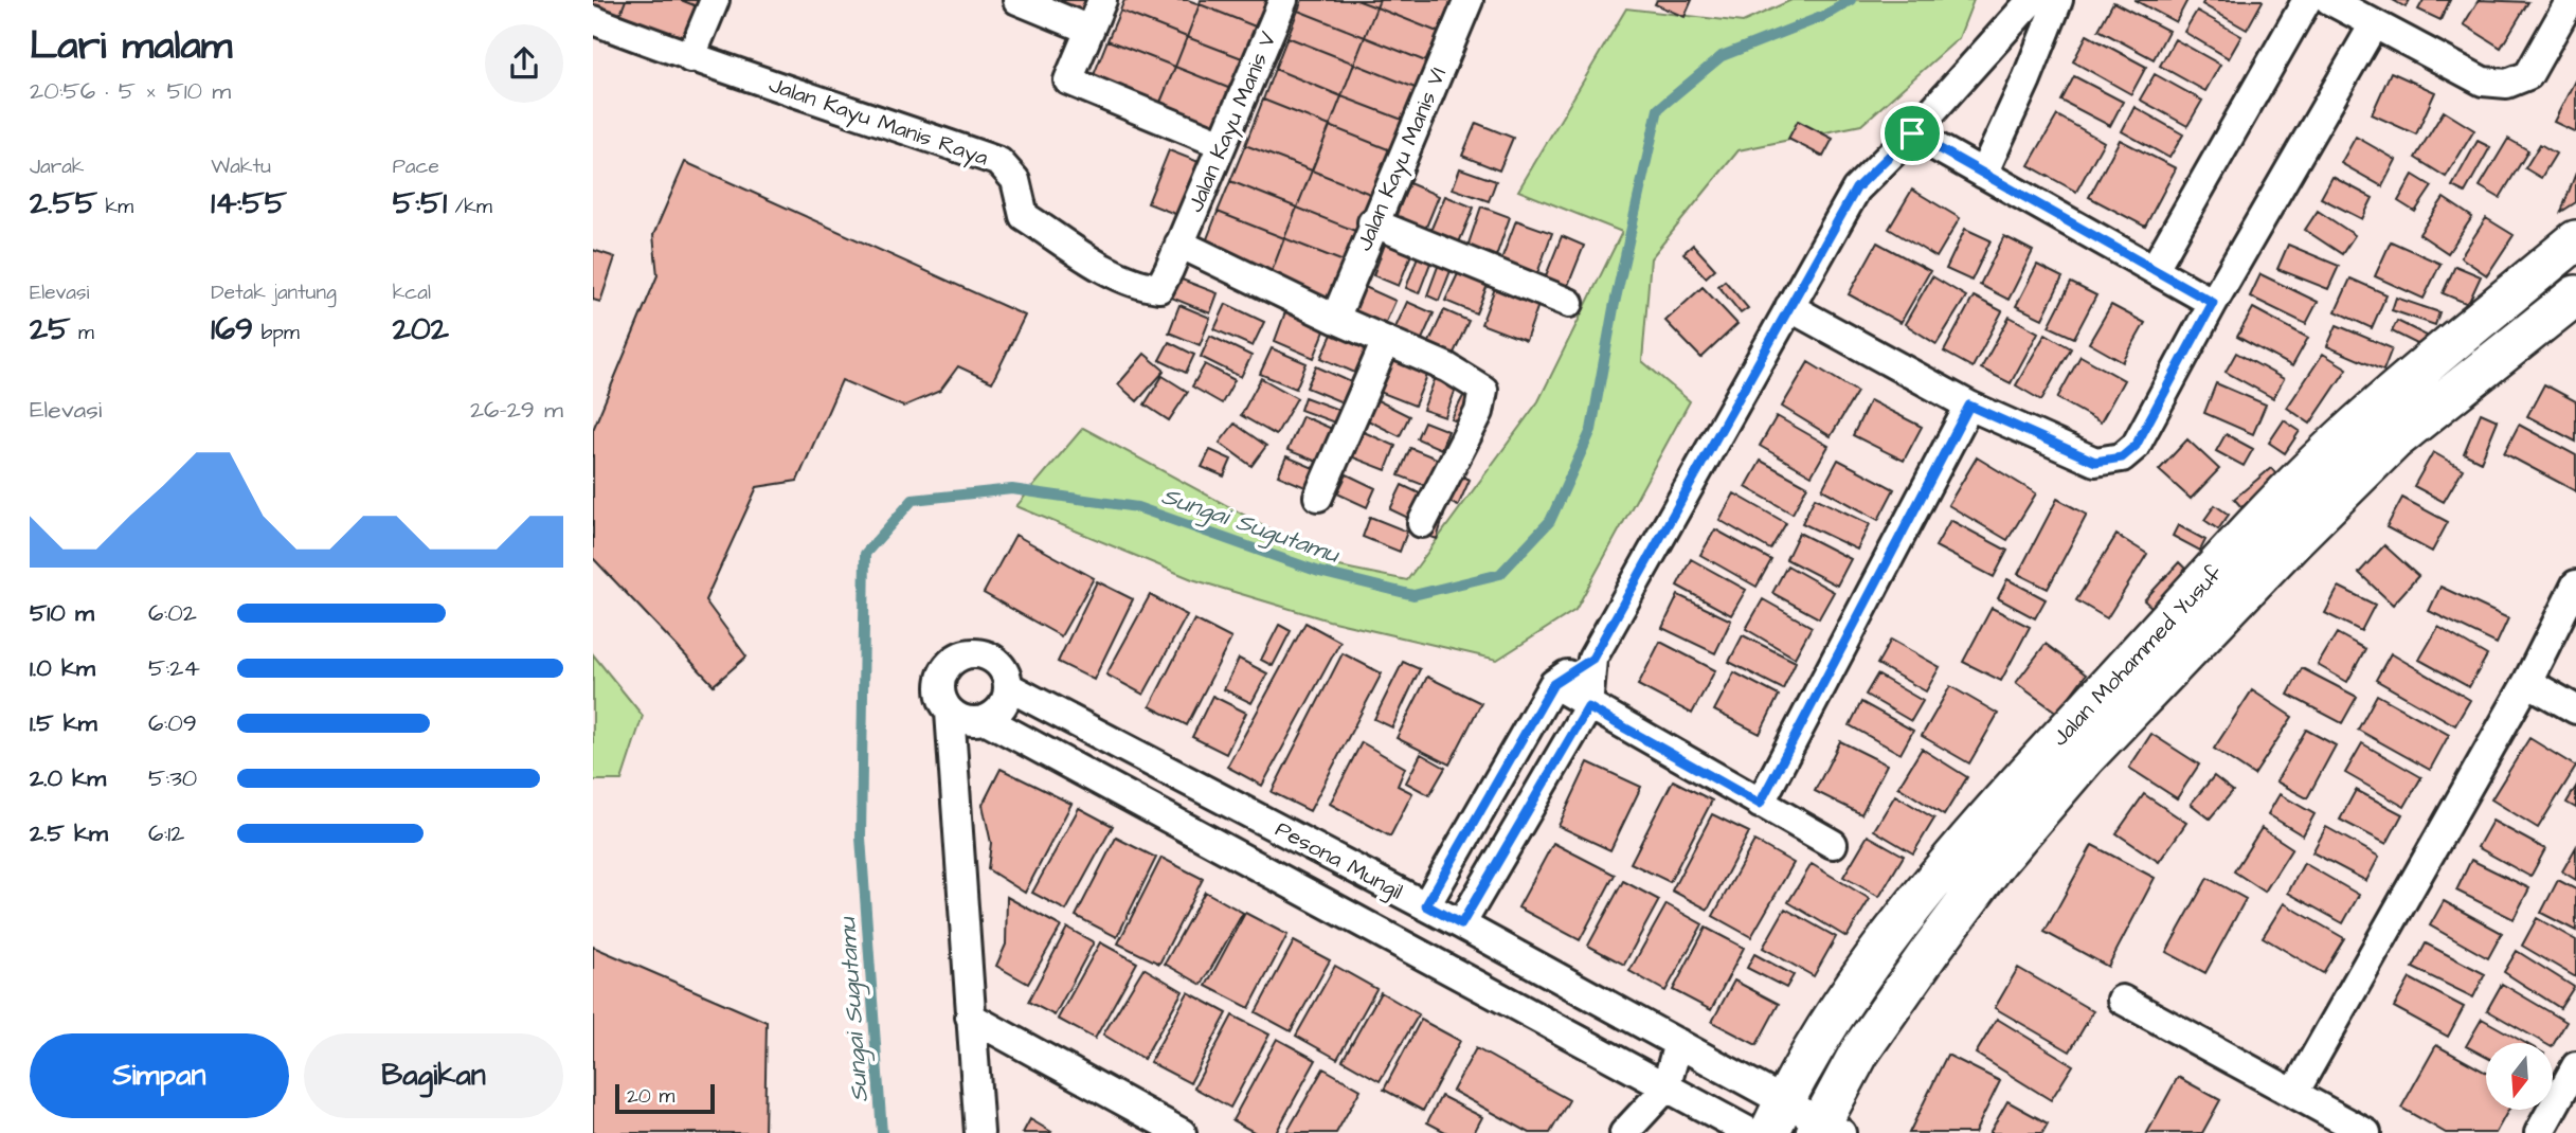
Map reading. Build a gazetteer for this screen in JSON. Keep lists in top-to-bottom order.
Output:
{
  "streets": {
    "main road": ["Jalan Mohammed Yusuf"],
    "street": [
      "Jalan Kayu Manis Raya",
      "Jalan Kayu Manis V",
      "Jalan Kayu Manis VI",
      "Pesona Mungil"
    ]
  },
  "crossings": [
    ["Jalan Kayu Manis Raya", "Jalan Kayu Manis V"],
    ["Jalan Mohammed Yusuf", "Pesona Mungil"]
  ],
  "water": ["Sungai Sugutamu"],
  "scale_bar": "20 m",
  "north": "bottom",
  "page": {
    "heading": ["Lari malam", "20:56 · 5 × 510 m"],
    "stats": [
      ["Jarak", "2.55 km"],
      ["Waktu", "14:55"],
      ["Pace", "5:51 /km"],
      ["Elevasi", "25 m"],
      ["Detak jantung", "169 bpm"],
      ["kcal", "202"]
    ],
    "chart": ["Elevasi", "26–29 m"],
    "list": [
      {
        "name": "510 m",
        "note": "6:02"
      },
      {
        "name": "1.0 km",
        "note": "5:24"
      },
      {
        "name": "1.5 km",
        "note": "6:09"
      },
      {
        "name": "2.0 km",
        "note": "5:30"
      },
      {
        "name": "2.5 km",
        "note": "6:12"
      }
    ],
    "buttons": ["Simpan", "Bagikan"],
    "scale": "20 m"
  }
}
